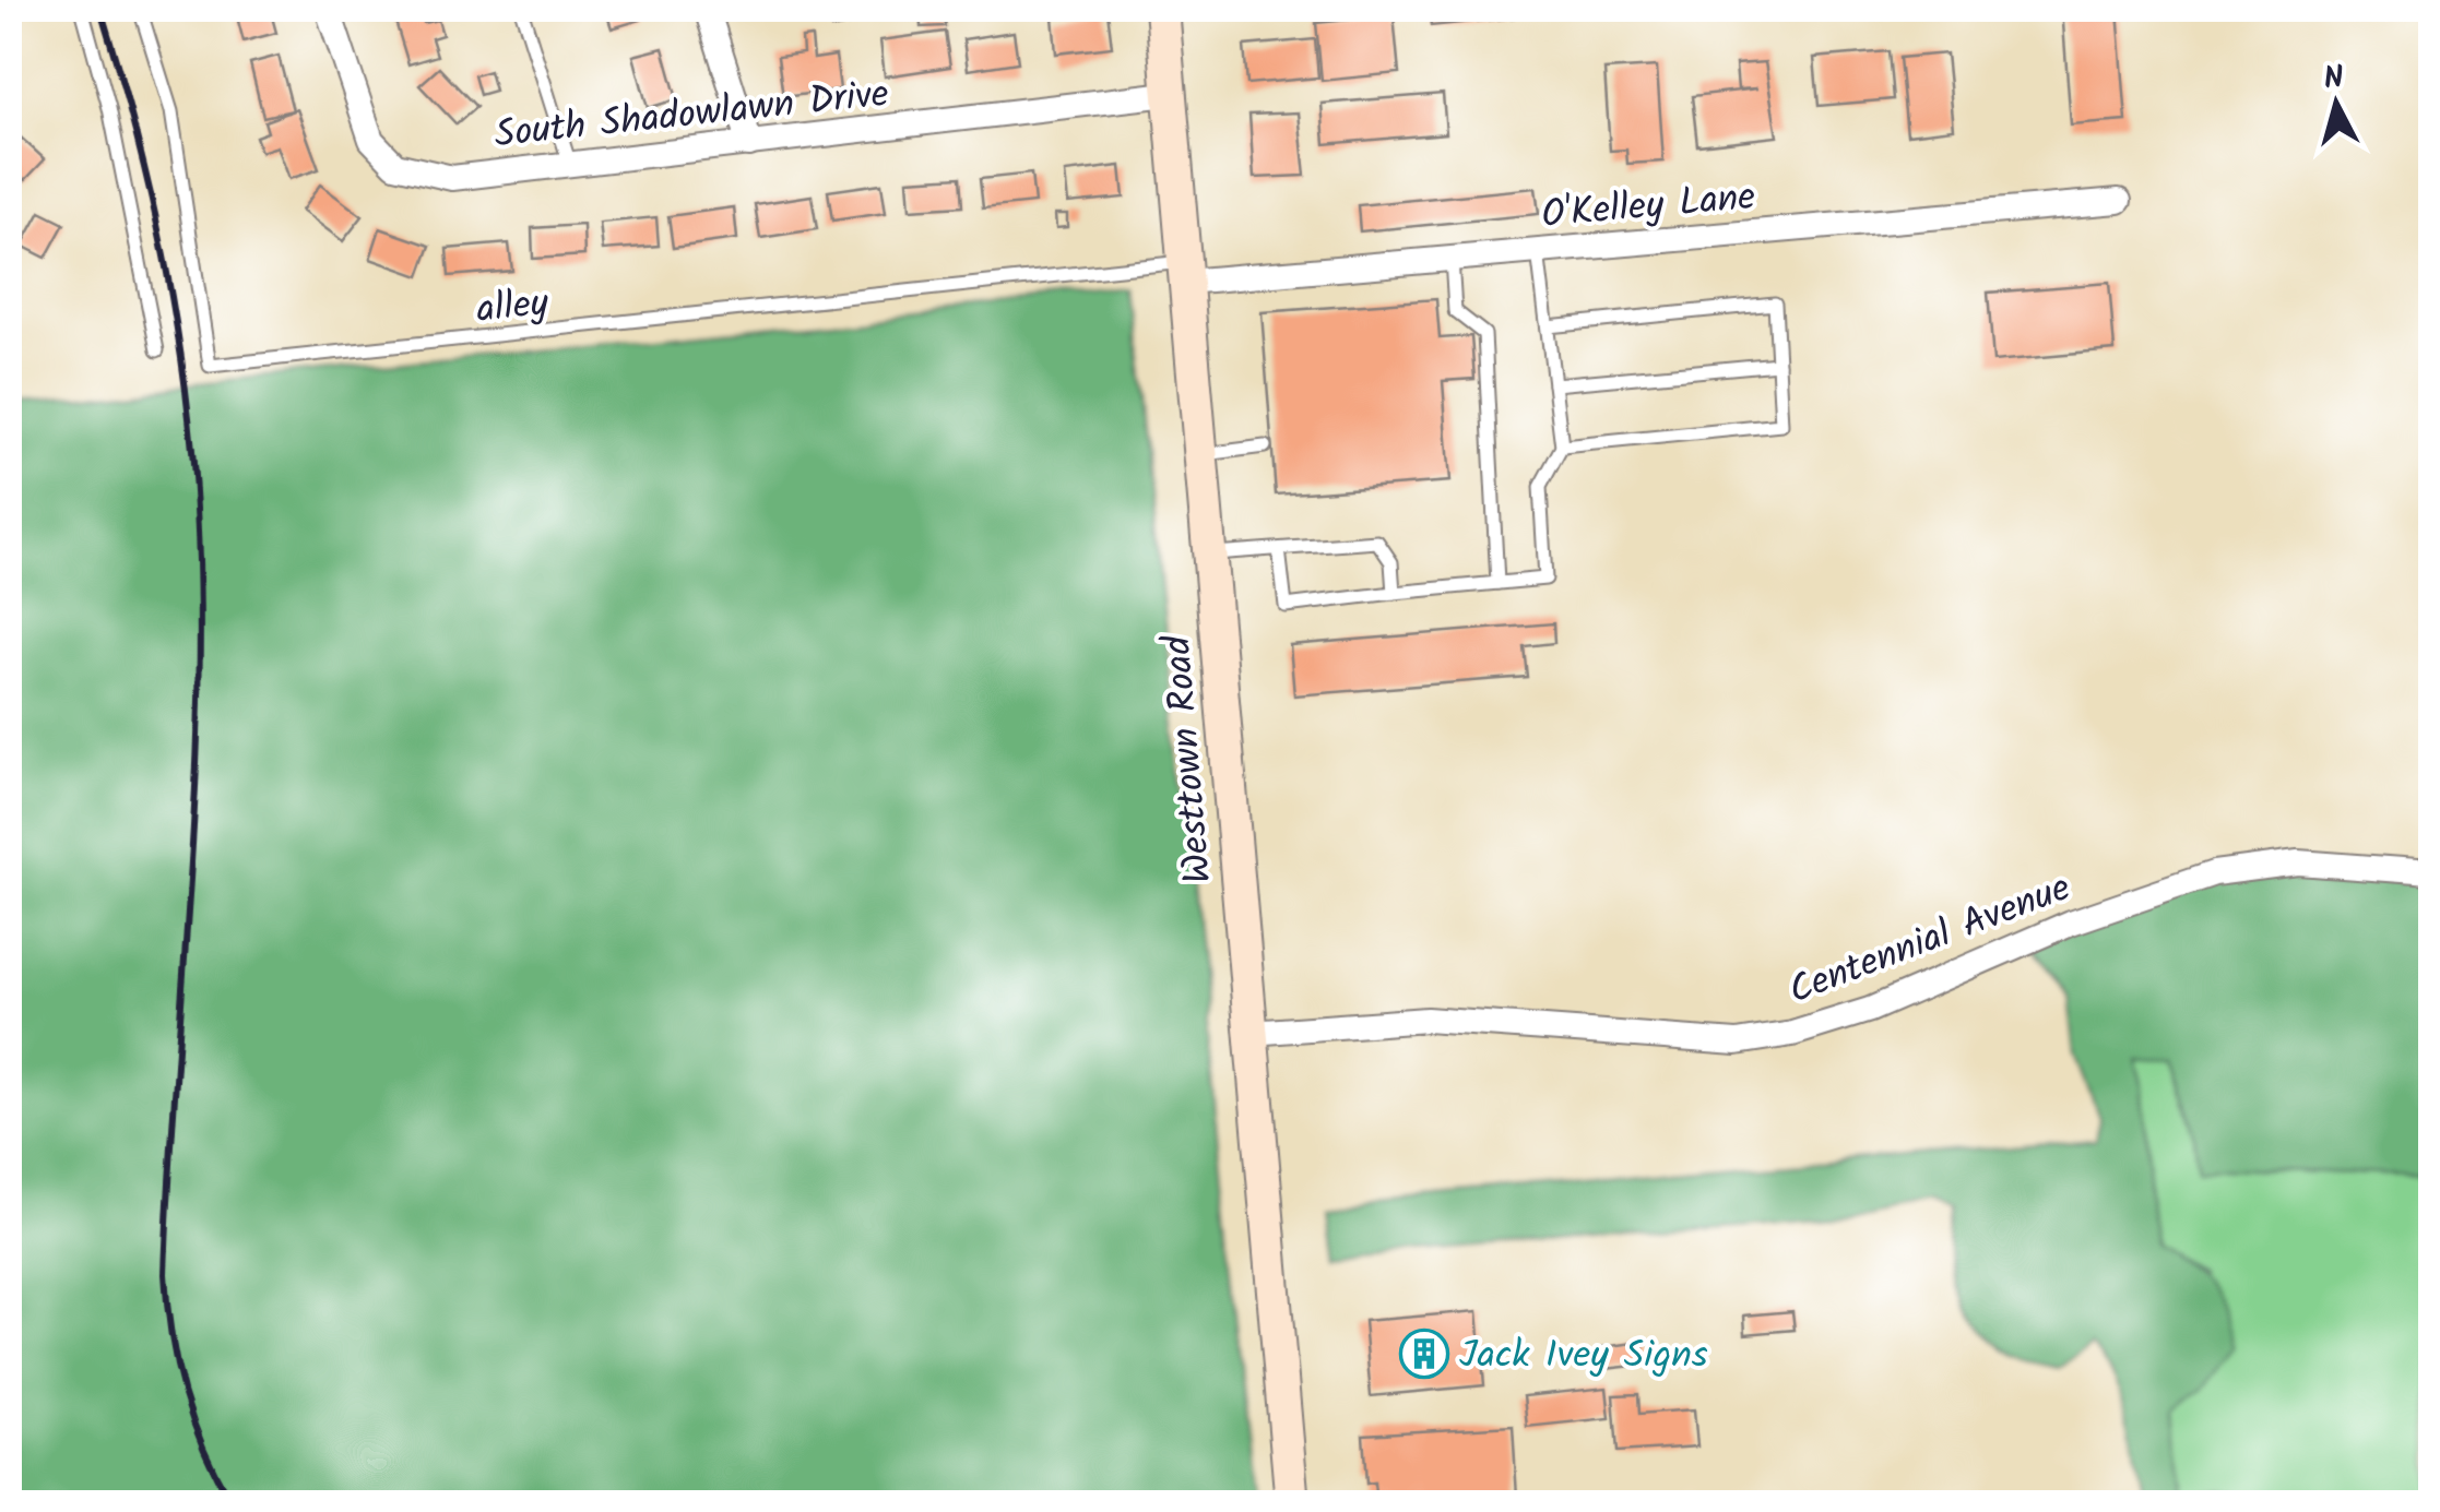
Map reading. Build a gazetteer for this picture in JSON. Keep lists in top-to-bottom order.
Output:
{
  "streets": {
    "street": [
      "South Shadowlawn Drive",
      "O'Kelley Lane",
      "Westtown Road",
      "Centennial Avenue"
    ],
    "lane": ["alley"]
  },
  "crossings": [
    ["South Shadowlawn Drive", "Westtown Road"],
    ["O'Kelley Lane", "alley"],
    ["O'Kelley Lane", "Westtown Road"],
    ["alley", "Westtown Road"],
    ["Westtown Road", "Centennial Avenue"]
  ],
  "places": {
    "building": ["Jack Ivey Signs"]
  },
  "north": "top"
}
